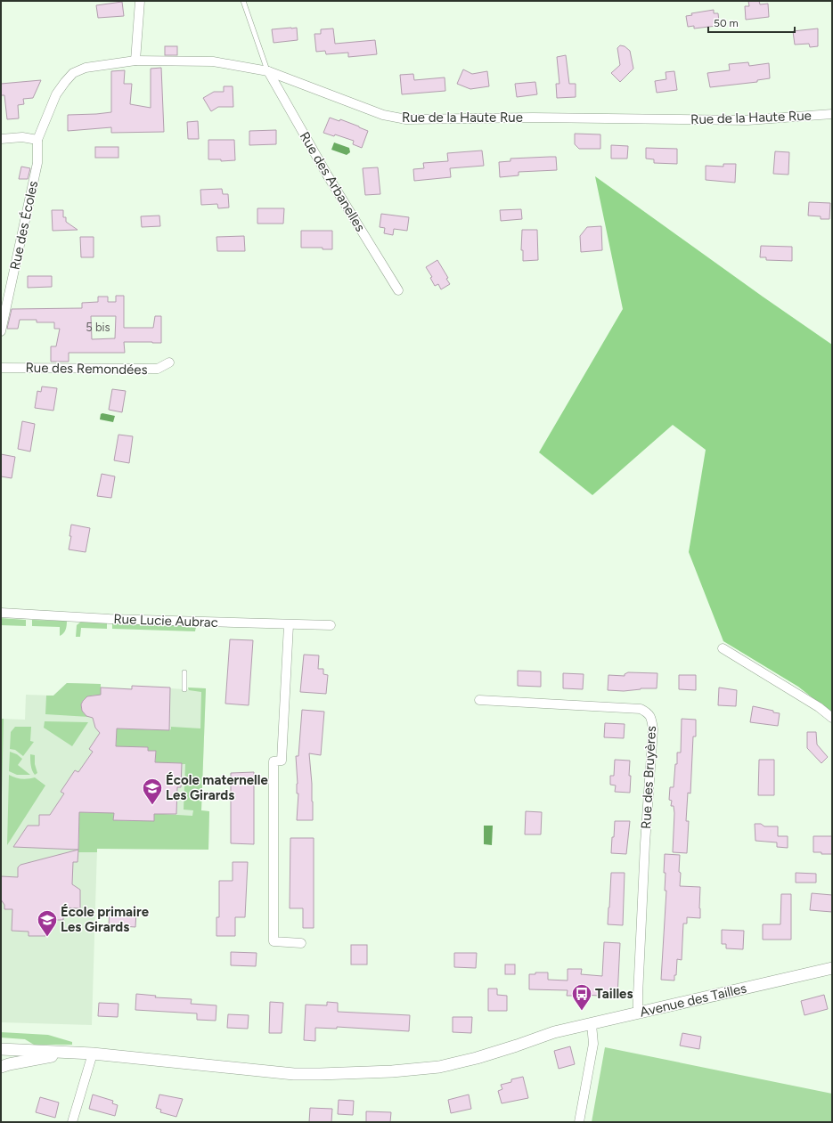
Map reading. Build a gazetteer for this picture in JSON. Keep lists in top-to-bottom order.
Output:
{
  "streets": {
    "street": [
      "Rue de la Haute Rue",
      "Rue des Arbanelles",
      "Rue des Écoles",
      "Rue des Remondées",
      "Rue Lucie Aubrac",
      "Rue des Bruyères",
      "Avenue des Tailles"
    ]
  },
  "crossings": [
    ["Rue de la Haute Rue", "Rue des Arbanelles"],
    ["Rue de la Haute Rue", "Rue des Écoles"],
    ["Rue des Bruyères", "Avenue des Tailles"]
  ],
  "places": {
    "school or university": ["École maternelle Les Girards", "École primaire Les Girards"],
    "bus stop": ["Tailles"]
  },
  "house_numbers": ["5 bis"],
  "scale_bar": "50 m"
}
